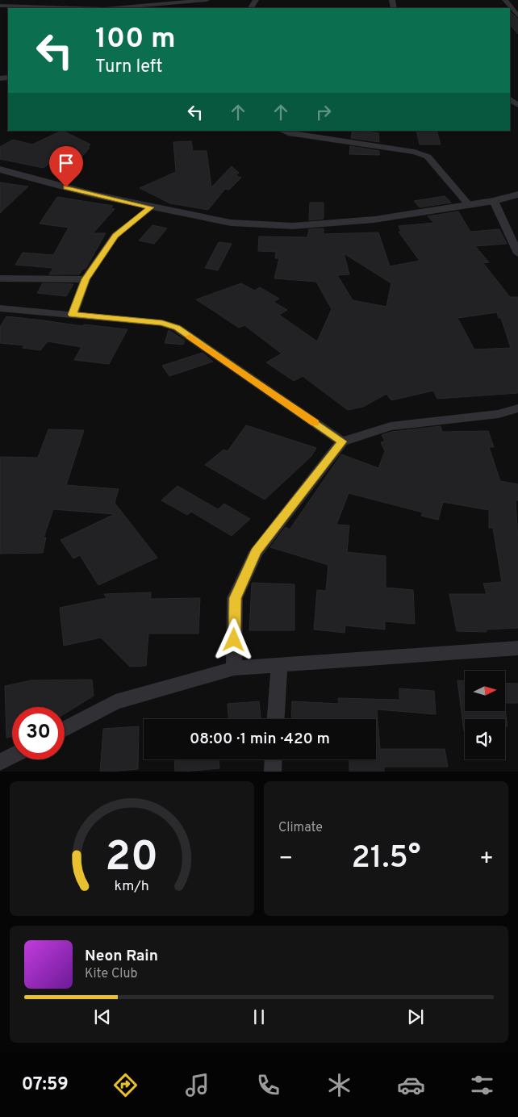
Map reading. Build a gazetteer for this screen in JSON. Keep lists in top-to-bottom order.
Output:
{
  "north": "right",
  "page": {
    "turn": ["100 m", "Turn left"],
    "limit": "30",
    "trip": "08:00 · 1 min · 420 m",
    "tile": "Climate",
    "heat": ["−", "21.5°", "+"],
    "song": ["Neon Rain", "Kite Club"],
    "tabs": "07:59",
    "gauge": ["20", "km/h"]
  }
}
